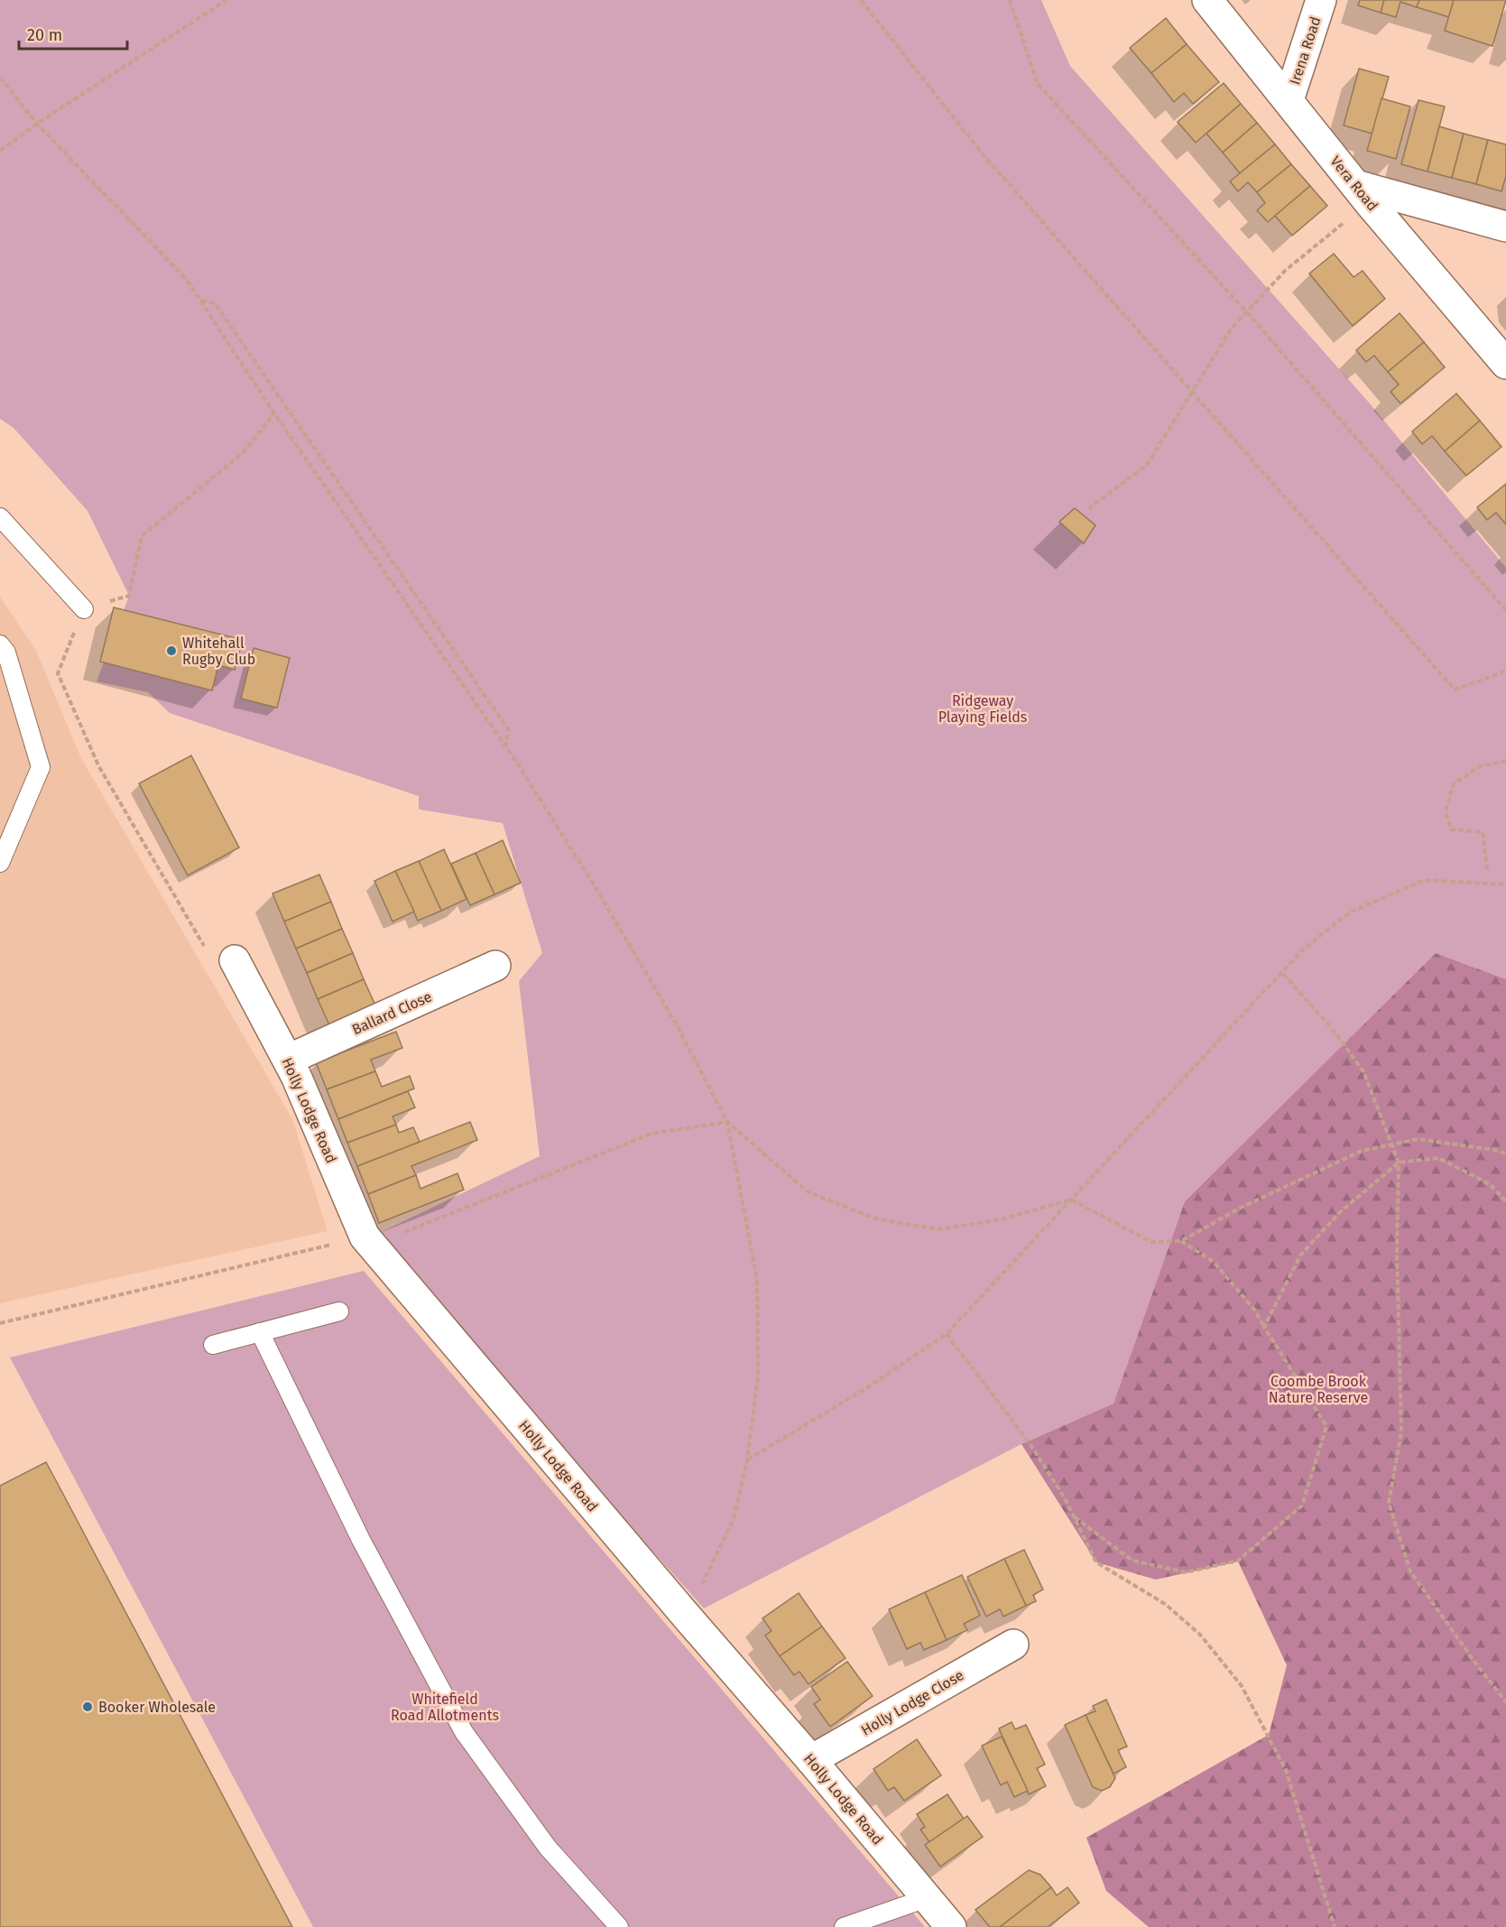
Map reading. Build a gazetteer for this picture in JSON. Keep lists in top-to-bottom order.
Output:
{
  "streets": {
    "street": [
      "Irena Road",
      "Vera Road",
      "Ballard Close",
      "Holly Lodge Road",
      "Holly Lodge Close"
    ]
  },
  "crossings": [
    ["Irena Road", "Vera Road"],
    ["Ballard Close", "Holly Lodge Road"],
    ["Holly Lodge Road", "Holly Lodge Close"]
  ],
  "parks": ["Ridgeway Playing Fields", "Coombe Brook Nature Reserve", "Whitefield Road Allotments"],
  "places": ["Whitehall Rugby Club", "Booker Wholesale"],
  "scale_bar": "20 m"
}
